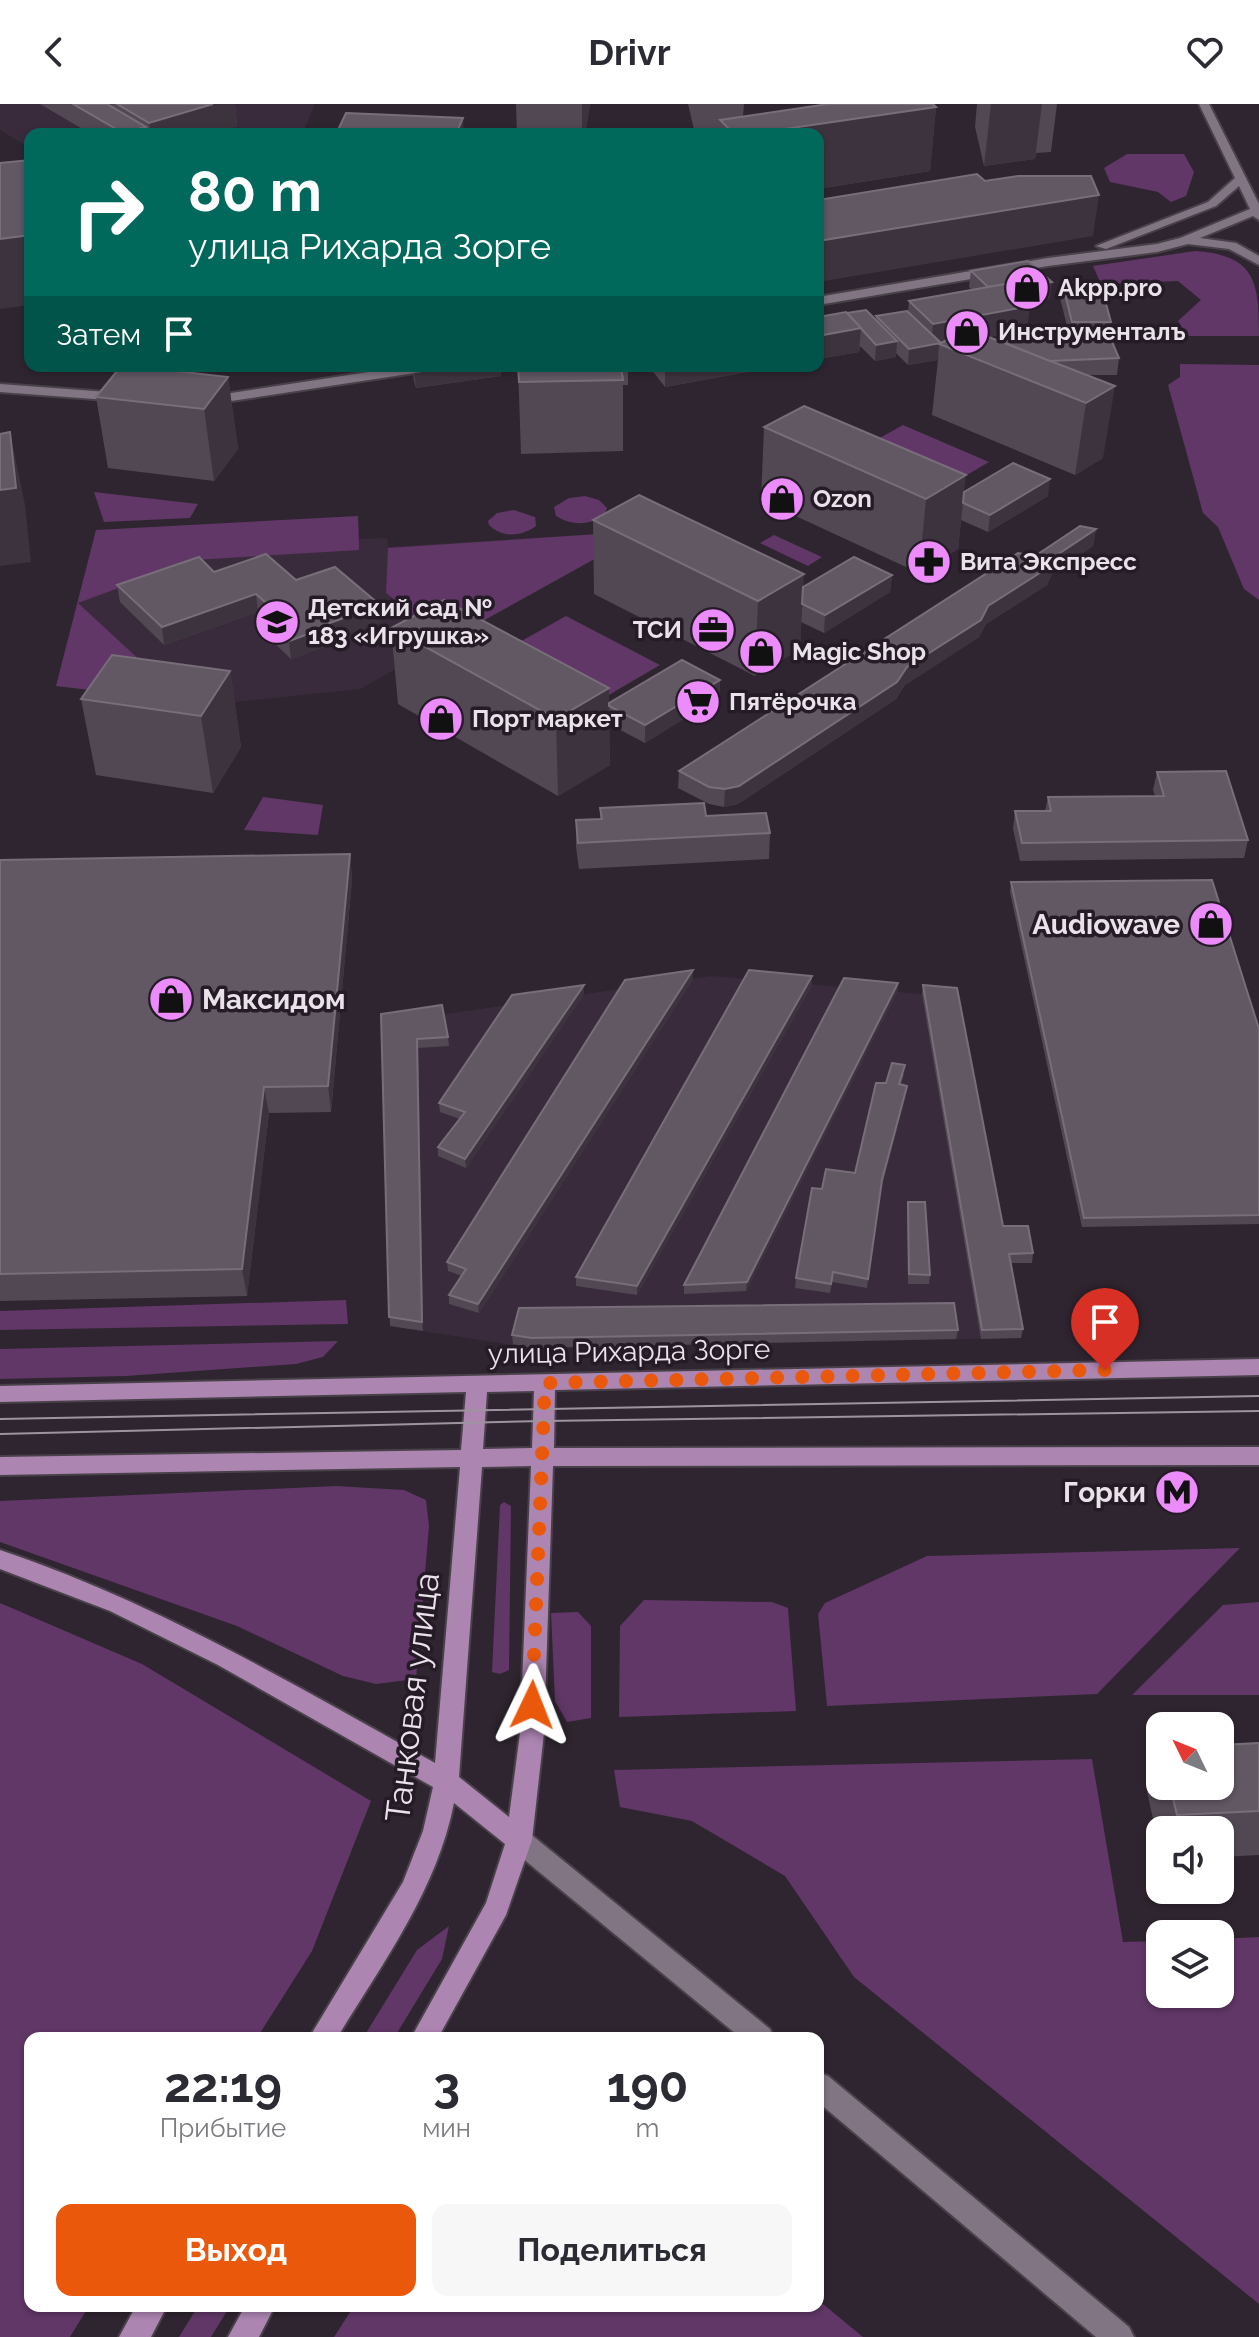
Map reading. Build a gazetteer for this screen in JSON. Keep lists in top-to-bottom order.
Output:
{
  "streets": {
    "main road": ["улица Рихарда Зорге", "Танковая улица"]
  },
  "crossings": [
    ["улица Рихарда Зорге", "Танковая улица"]
  ],
  "places": {
    "shop": [
      "Akpp.pro",
      "Инструменталъ",
      "Ozon",
      "Magic Shop",
      "Порт маркет",
      "Audiowave",
      "Максидом"
    ],
    "pharmacy": ["Вита Экспресс"],
    "school or university": ["Детский сад № 183 «Игрушка»"],
    "office": ["ТСИ"],
    "supermarket": ["Пятёрочка"],
    "metro station": ["Горки"]
  },
  "north": "top left",
  "page": {
    "header": "Drivr",
    "turn": ["80 m", "улица Рихарда Зорге"],
    "then": "Затем",
    "eta": [
      "22:19",
      "Прибытие",
      "3",
      "мин",
      "190",
      "m"
    ],
    "buttons": ["Выход", "Поделиться"]
  }
}
